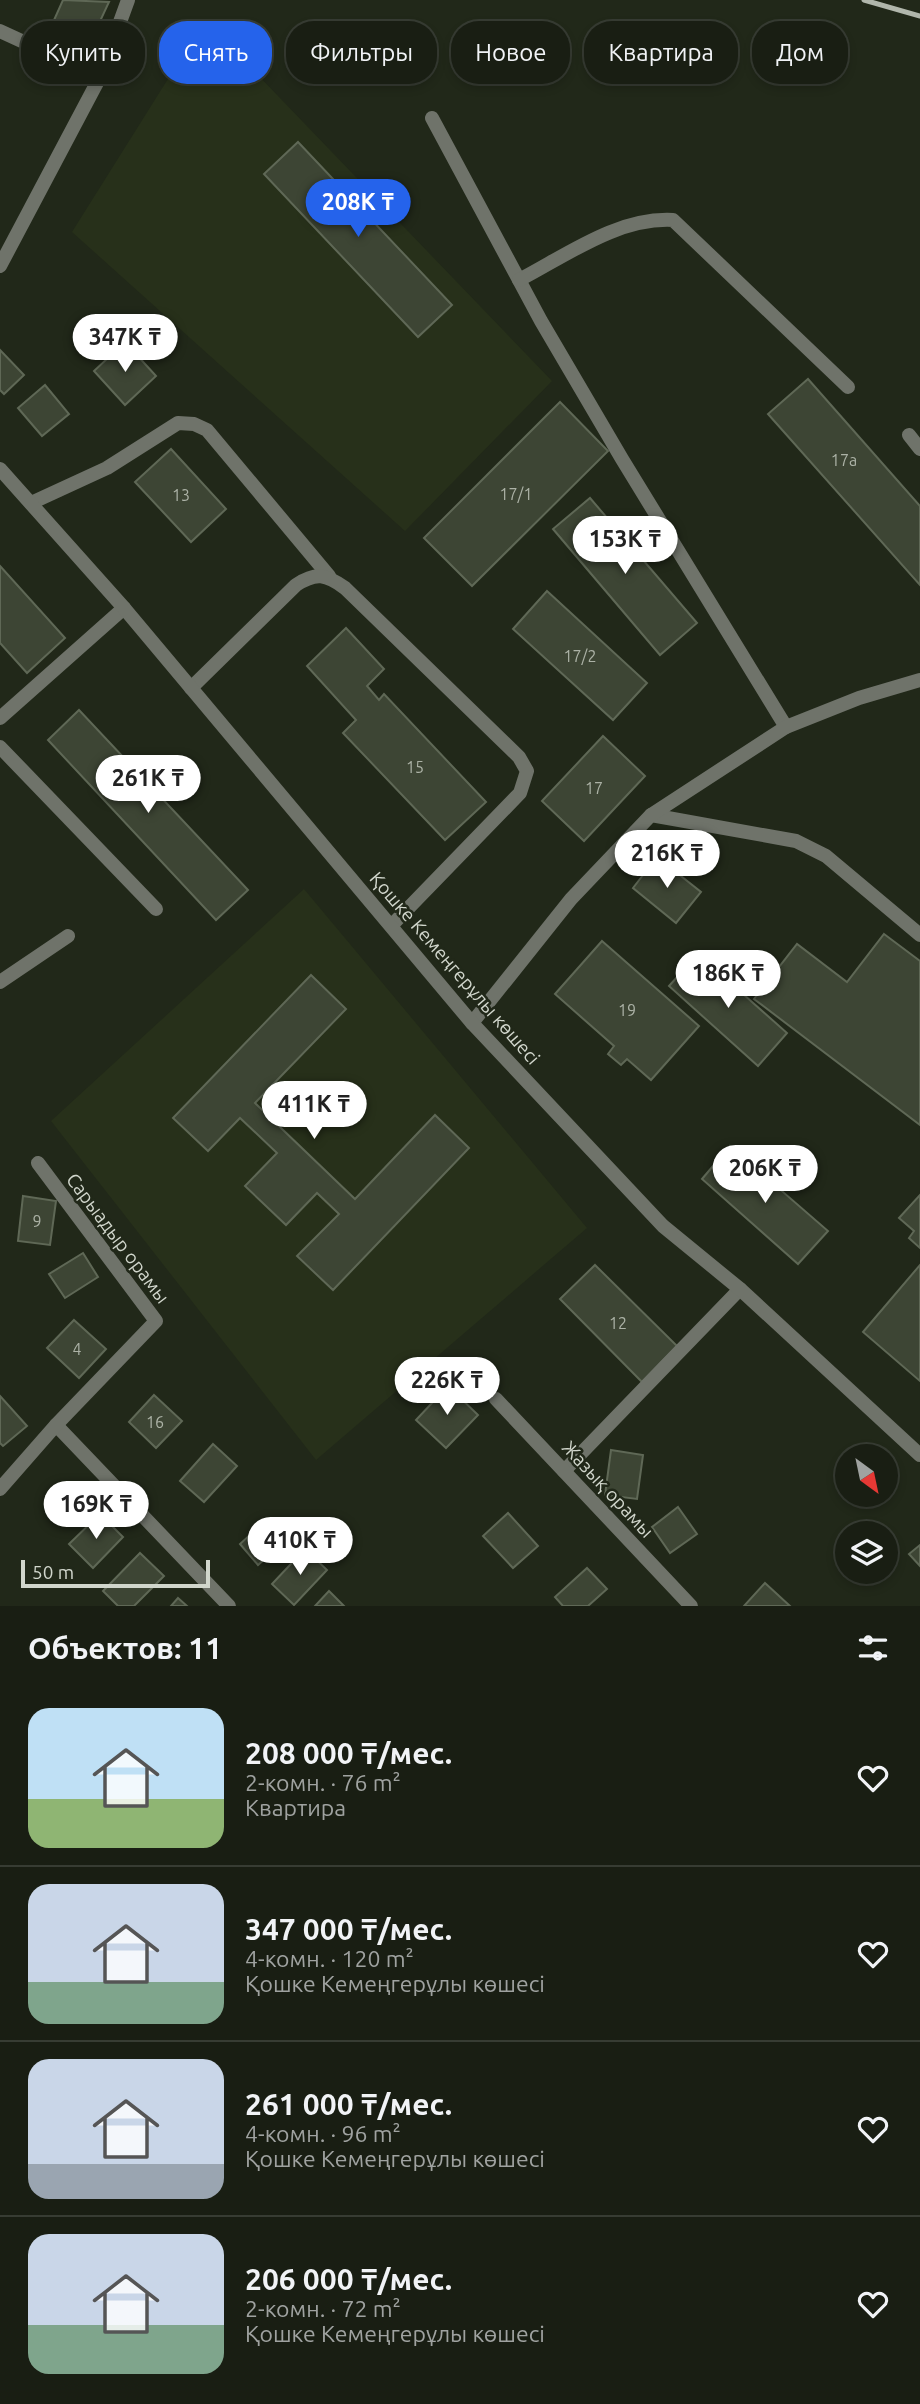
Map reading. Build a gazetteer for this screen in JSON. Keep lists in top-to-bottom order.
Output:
{
  "streets": {
    "street": ["Қошке Кемеңгерұлы көшесі", "Сарыадыр орамы", "Жазық орамы"]
  },
  "house_numbers": [
    "17а",
    "17/1",
    "13",
    "17/2",
    "15",
    "17",
    "19",
    "9",
    "12",
    "4",
    "16"
  ],
  "scale_bar": "50 m",
  "north": "bottom right",
  "page": {
    "chip": [
      "Купить",
      "Снять",
      "Фильтры",
      "Новое",
      "Квартира",
      "Дом"
    ],
    "price": [
      "208K ₸",
      "347K ₸",
      "153K ₸",
      "261K ₸",
      "216K ₸",
      "186K ₸",
      "411K ₸",
      "206K ₸",
      "226K ₸",
      "169K ₸",
      "410K ₸"
    ],
    "scale": "50 m",
    "heading": "Объектов: 11",
    "list": [
      {
        "name": "208 000 ₸/мес.",
        "note": "2-комн. · 76 m² · Квартира"
      },
      {
        "name": "347 000 ₸/мес.",
        "note": "4-комн. · 120 m² · Қошке Кемеңгерұлы көшесі"
      },
      {
        "name": "261 000 ₸/мес.",
        "note": "4-комн. · 96 m² · Қошке Кемеңгерұлы көшесі"
      },
      {
        "name": "206 000 ₸/мес.",
        "note": "2-комн. · 72 m² · Қошке Кемеңгерұлы көшесі"
      }
    ]
  }
}
